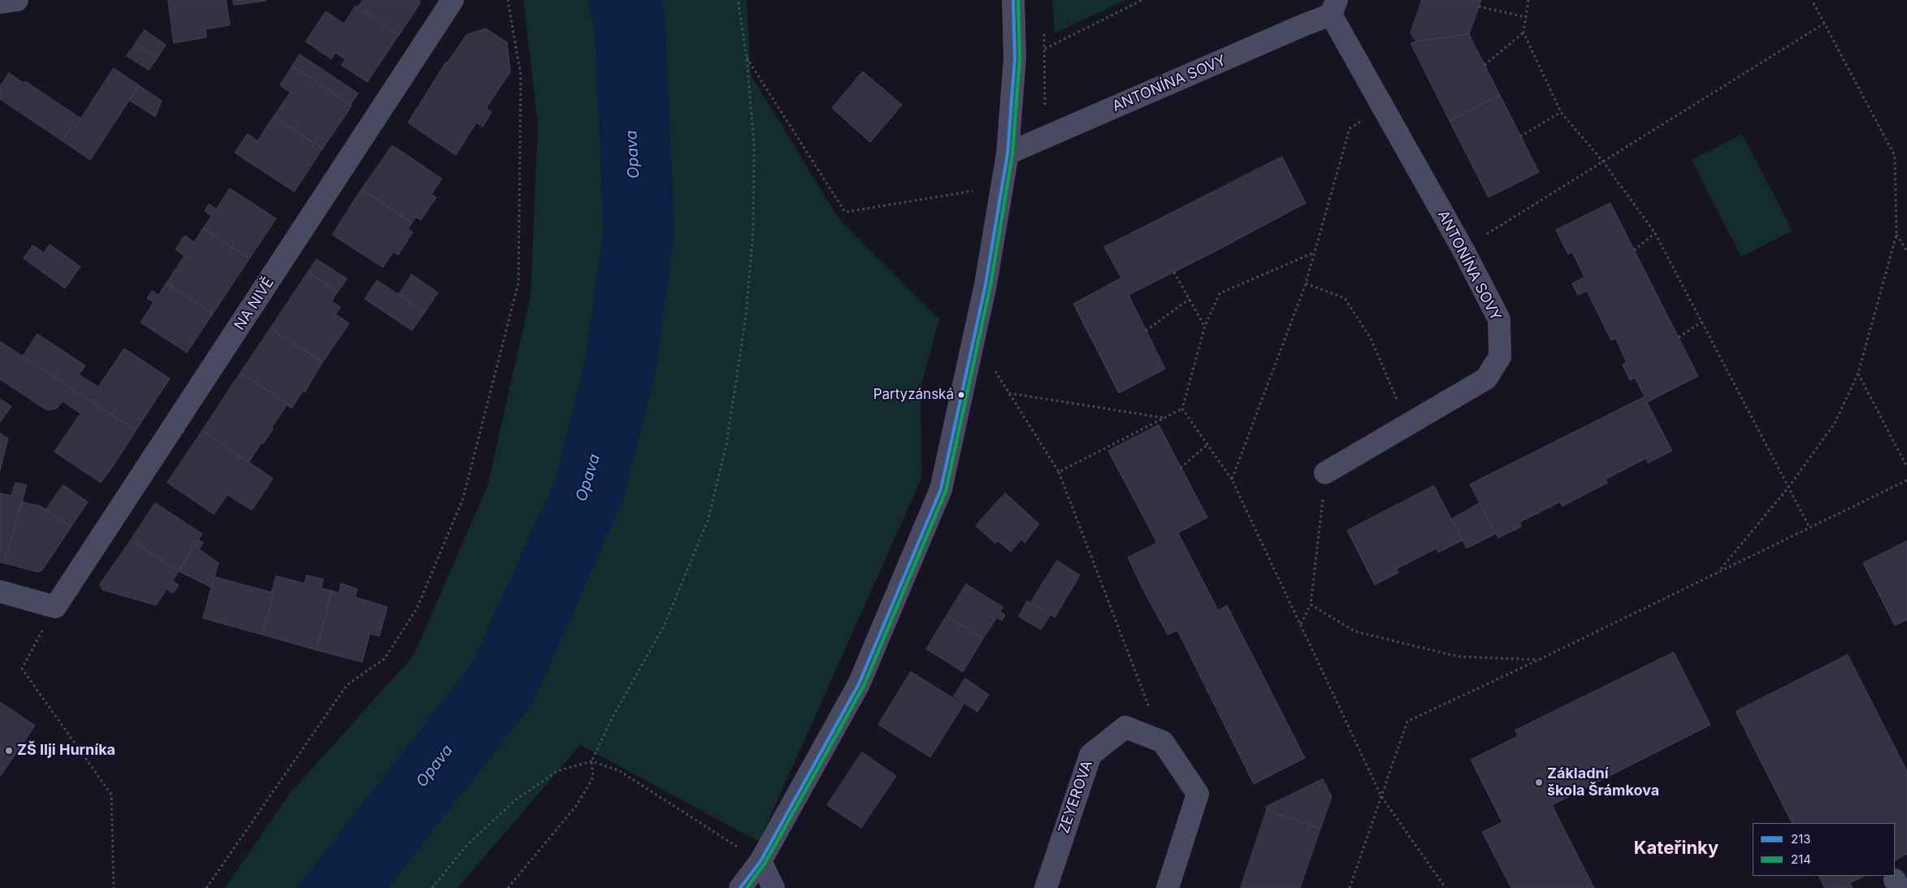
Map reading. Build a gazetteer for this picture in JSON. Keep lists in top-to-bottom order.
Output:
{
  "streets": {
    "street": ["ANTONÍNA SOVY", "NA NIVĚ", "ZEYEROVA"]
  },
  "districts": ["Kateřinky"],
  "water": ["Opava"],
  "places": ["Partyzánská", "ZŠ Ilji Hurníka", "Základní škola Šrámkova"],
  "lines": ["transit line 213", "transit line 214"],
  "legend": ["213", "214"]
}
